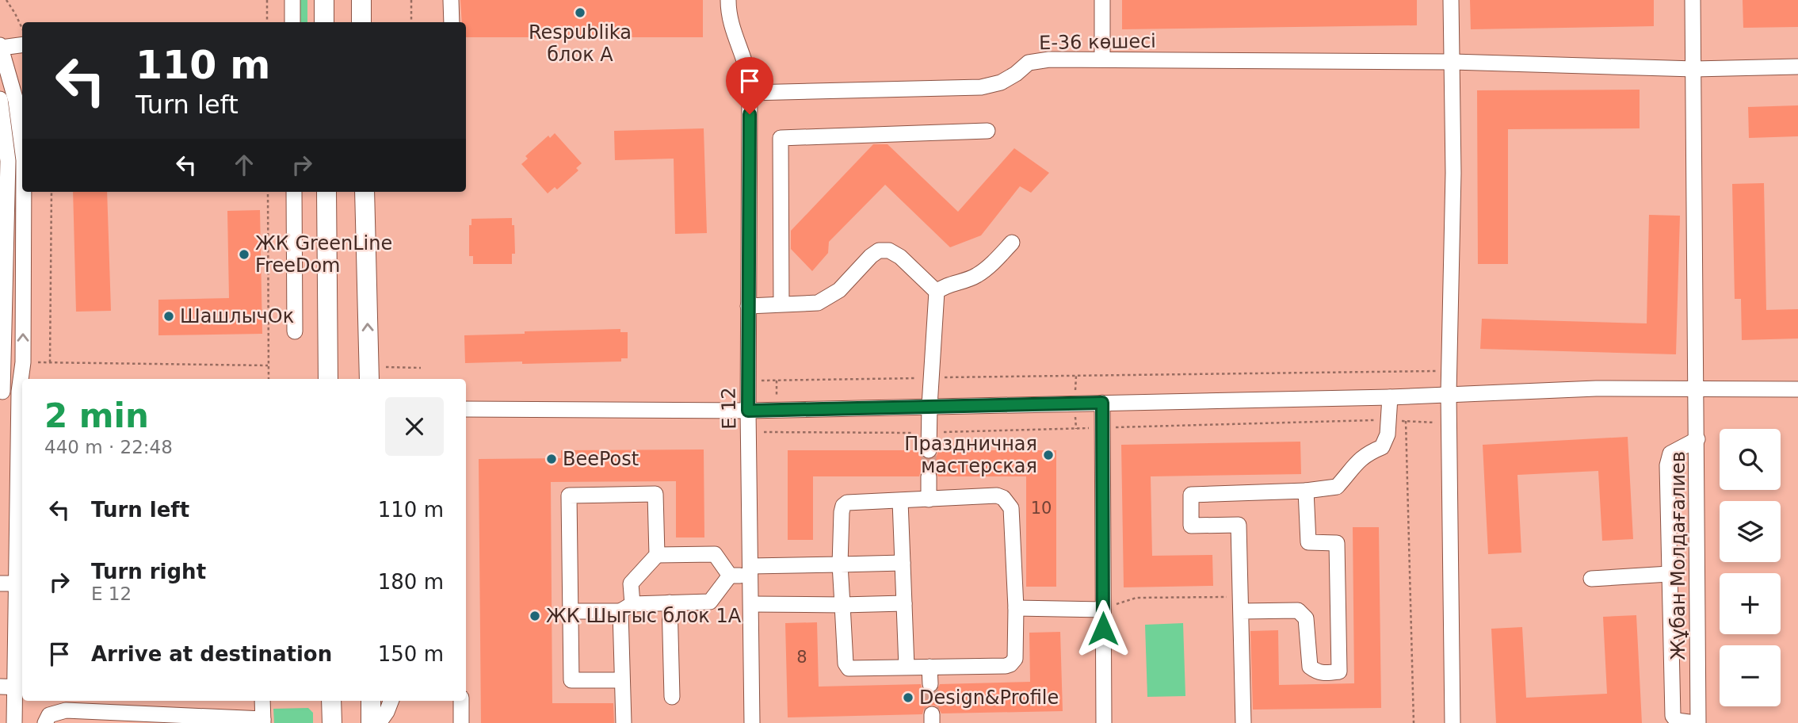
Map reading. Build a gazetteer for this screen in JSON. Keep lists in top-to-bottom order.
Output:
{
  "streets": {
    "street": ["Е-36 көшесі", "E 12", "Жұбан Молдағалиев"]
  },
  "crossings": [
    ["Е-36 көшесі", "E 12"],
    ["Е-36 көшесі", "Жұбан Молдағалиев"]
  ],
  "places": [
    "Respublika блок А",
    "ЖК GreenLine FreeDom",
    "ШашлычОк",
    "Праздничная мастерская",
    "BeePost",
    "ЖК Шыгыс блок 1А",
    "Design&Profile"
  ],
  "house_numbers": ["10", "8"],
  "page": {
    "turn": ["110 m", "Turn left"],
    "heading": ["2 min", "440 m · 22:48"],
    "map_buttons": ["+", "−"],
    "list": [
      {
        "name": "Turn left",
        "value": "110 m"
      },
      {
        "name": "Turn right",
        "note": "E 12",
        "value": "180 m"
      },
      {
        "name": "Arrive at destination",
        "value": "150 m"
      }
    ]
  }
}
